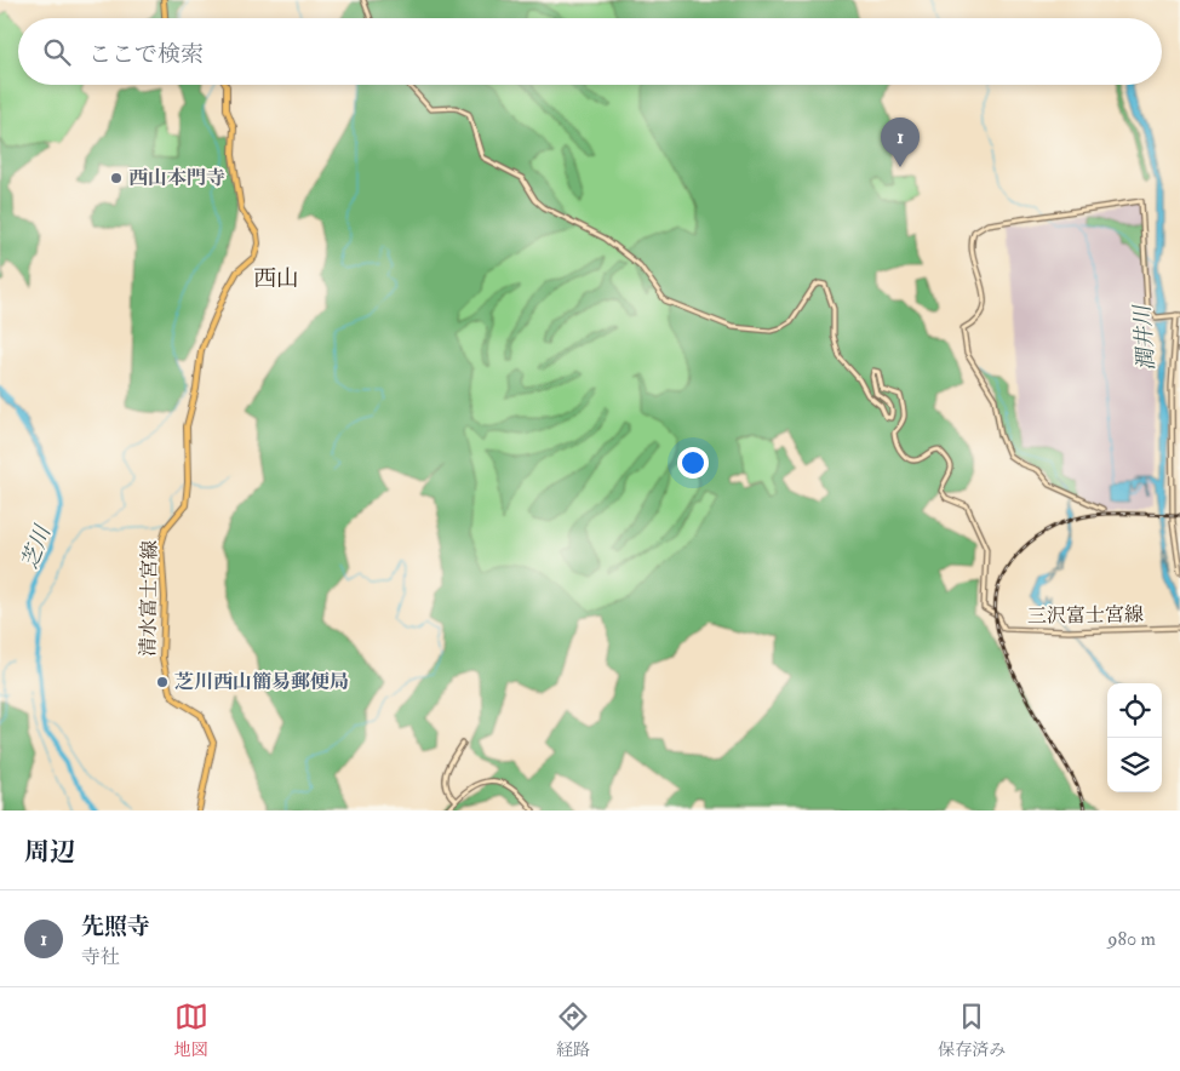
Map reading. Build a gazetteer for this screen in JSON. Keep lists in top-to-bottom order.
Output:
{
  "streets": {
    "main road": ["清水富士宮線", "三沢富士宮線"]
  },
  "districts": ["西山"],
  "water": ["潤井川", "芝川"],
  "places": ["西山本門寺", "芝川西山簡易郵便局"],
  "page": {
    "search": "ここで検索",
    "pins": "1",
    "heading": "周辺",
    "list": [
      {
        "mark": "1",
        "name": "先照寺",
        "note": "寺社",
        "value": "980 m"
      }
    ],
    "nav": ["地図", "経路", "保存済み"]
  }
}
